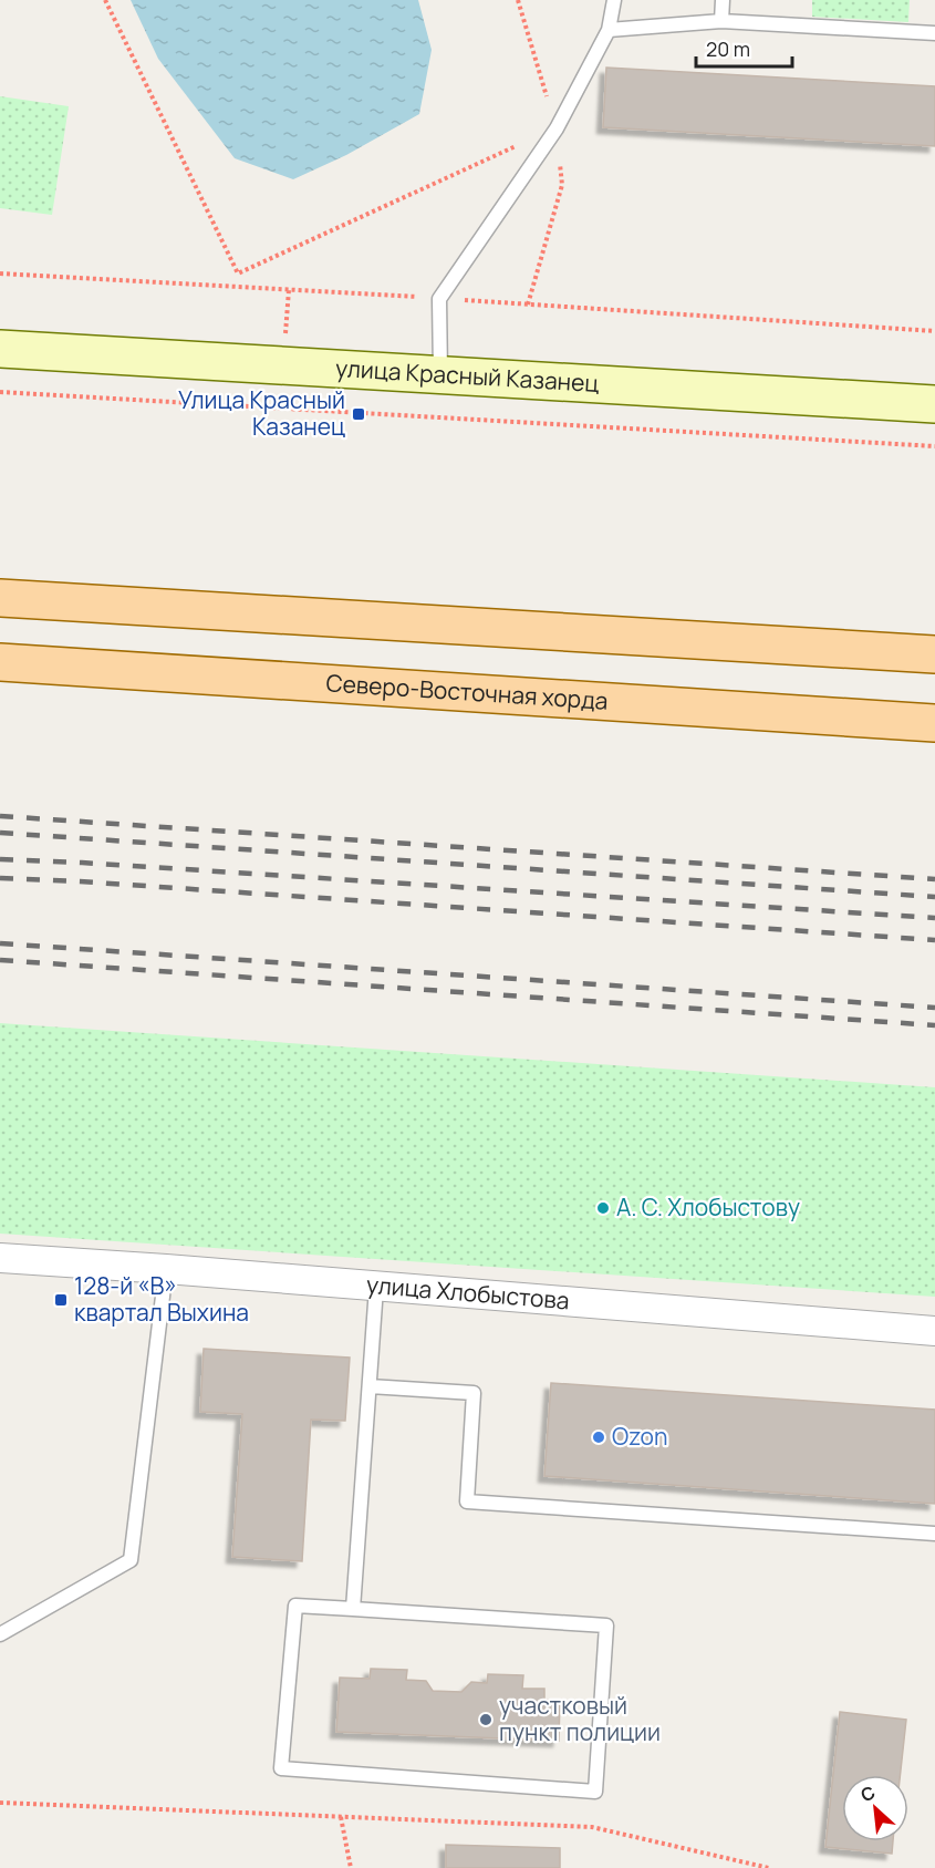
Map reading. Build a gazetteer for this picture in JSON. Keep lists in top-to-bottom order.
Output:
{
  "streets": {
    "main road": ["Северо-Восточная хорда"],
    "street": ["улица Красный Казанец", "улица Хлобыстова"]
  },
  "places": {
    "transit": ["Улица Красный Казанец", "128-й «В» квартал Выхина"],
    "other": ["А. С. Хлобыстову", "Ozon", "участковый пункт полиции"]
  },
  "scale_bar": "20 m",
  "north": "top left"
}
